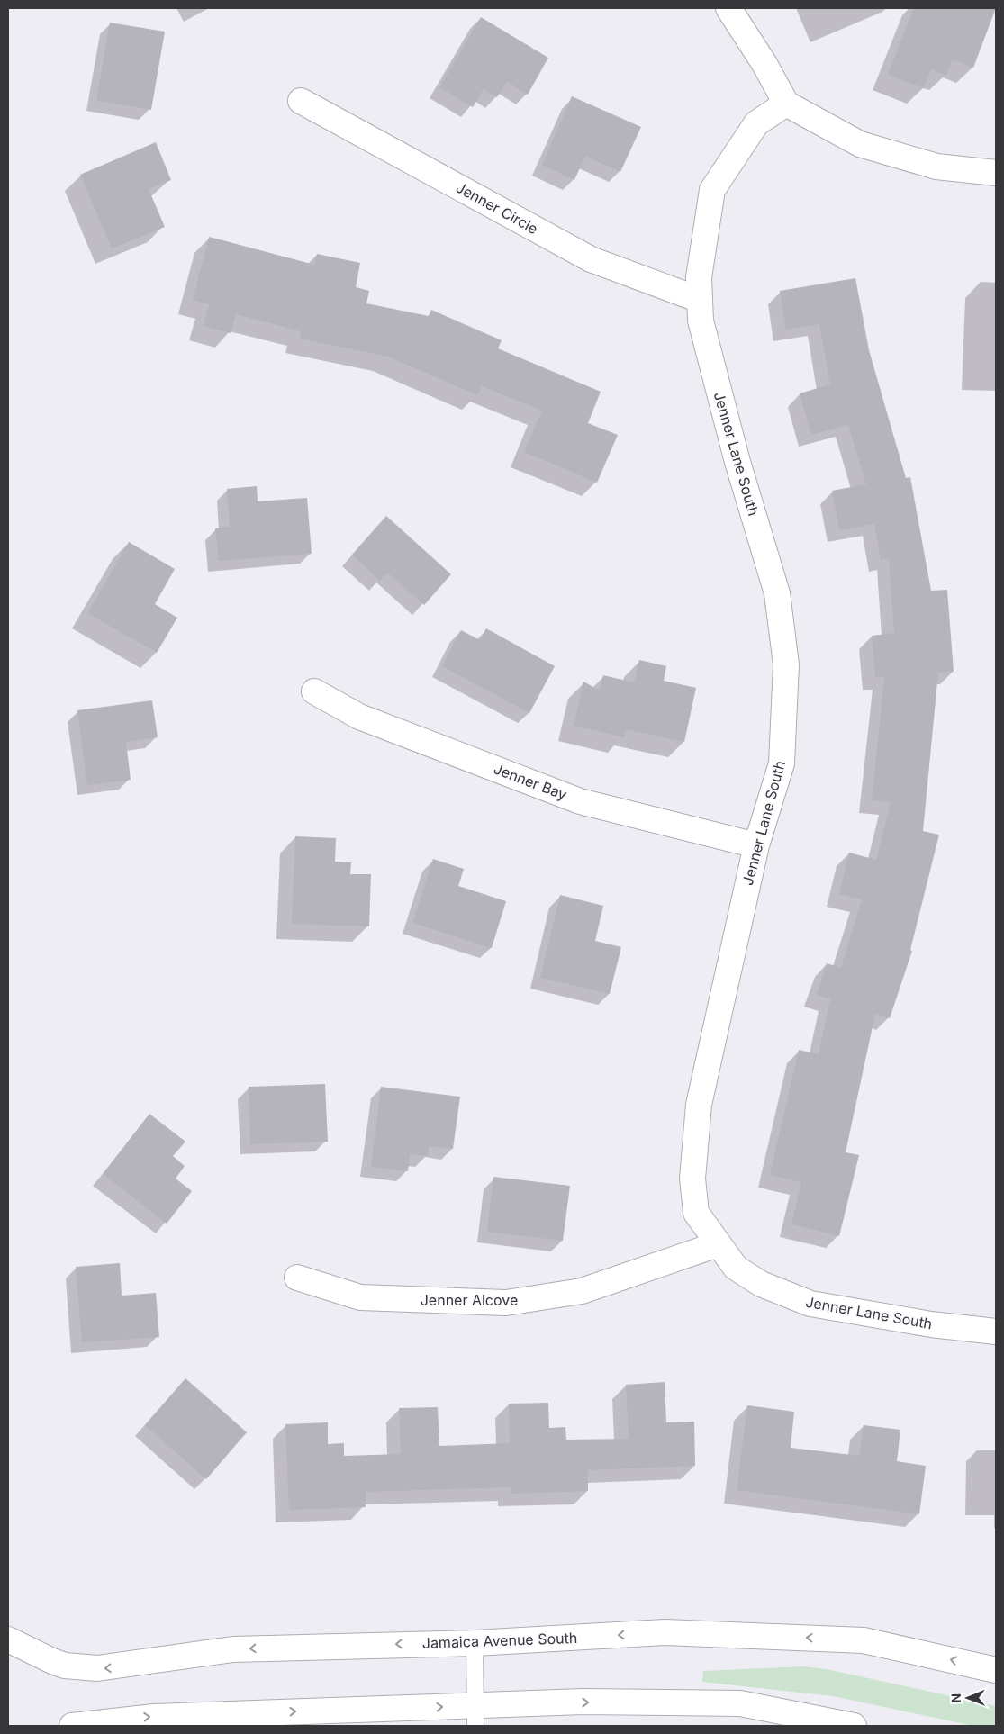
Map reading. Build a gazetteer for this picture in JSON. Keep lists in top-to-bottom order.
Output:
{
  "streets": {
    "street": [
      "Jenner Circle",
      "Jenner Lane South",
      "Jenner Bay",
      "Jenner Alcove",
      "Jamaica Avenue South"
    ]
  },
  "crossings": [
    ["Jenner Circle", "Jenner Lane South"],
    ["Jenner Lane South", "Jenner Bay"],
    ["Jenner Lane South", "Jenner Alcove"]
  ],
  "north": "left"
}
